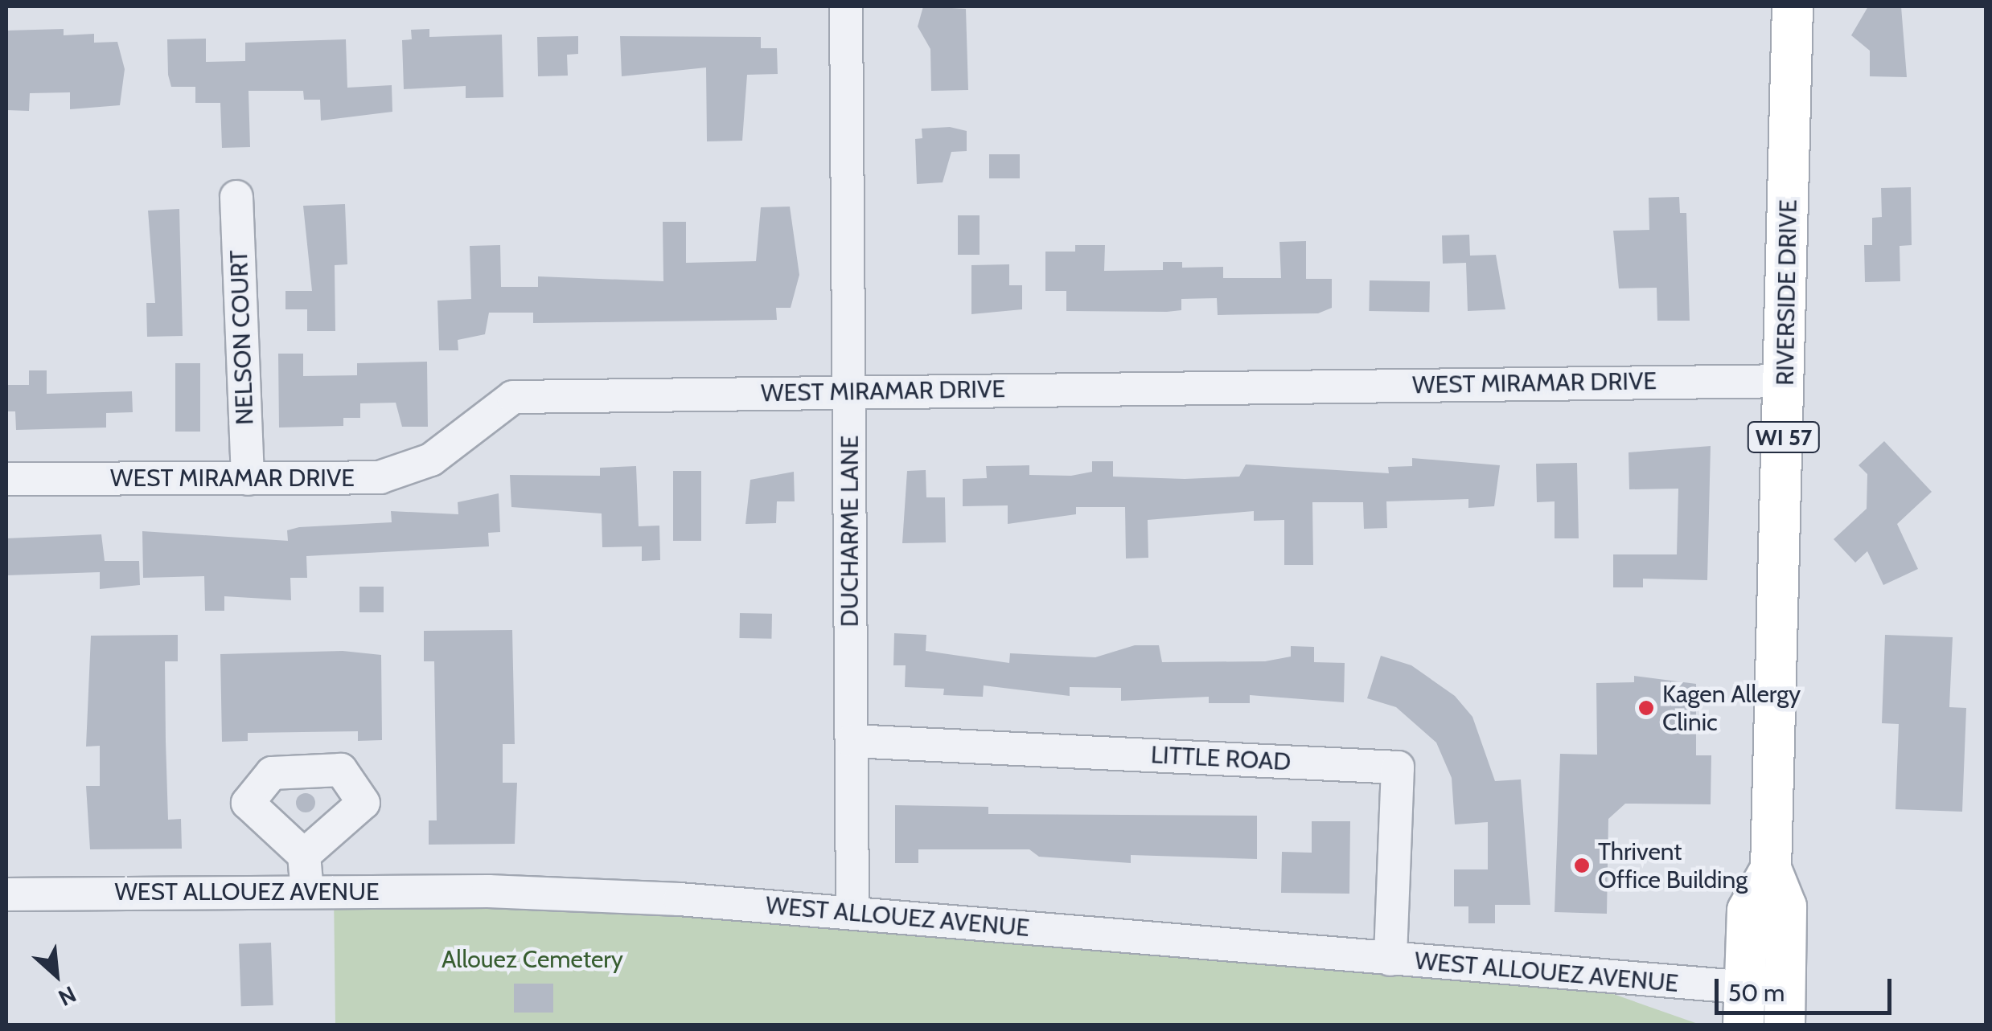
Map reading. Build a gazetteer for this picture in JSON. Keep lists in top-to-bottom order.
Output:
{
  "streets": {
    "main road": ["RIVERSIDE DRIVE", "WI 57"],
    "street": [
      "NELSON COURT",
      "WEST MIRAMAR DRIVE",
      "DUCHARME LANE",
      "LITTLE ROAD",
      "WEST ALLOUEZ AVENUE"
    ]
  },
  "crossings": [
    ["RIVERSIDE DRIVE", "WEST MIRAMAR DRIVE"],
    ["RIVERSIDE DRIVE", "WEST ALLOUEZ AVENUE"],
    ["NELSON COURT", "WEST MIRAMAR DRIVE"],
    ["WEST MIRAMAR DRIVE", "DUCHARME LANE"],
    ["DUCHARME LANE", "LITTLE ROAD"],
    ["DUCHARME LANE", "WEST ALLOUEZ AVENUE"],
    ["LITTLE ROAD", "WEST ALLOUEZ AVENUE"]
  ],
  "parks": ["Allouez Cemetery"],
  "places": ["Kagen Allergy Clinic", "Thrivent Office Building"],
  "scale_bar": "50 m",
  "north": "bottom right"
}
